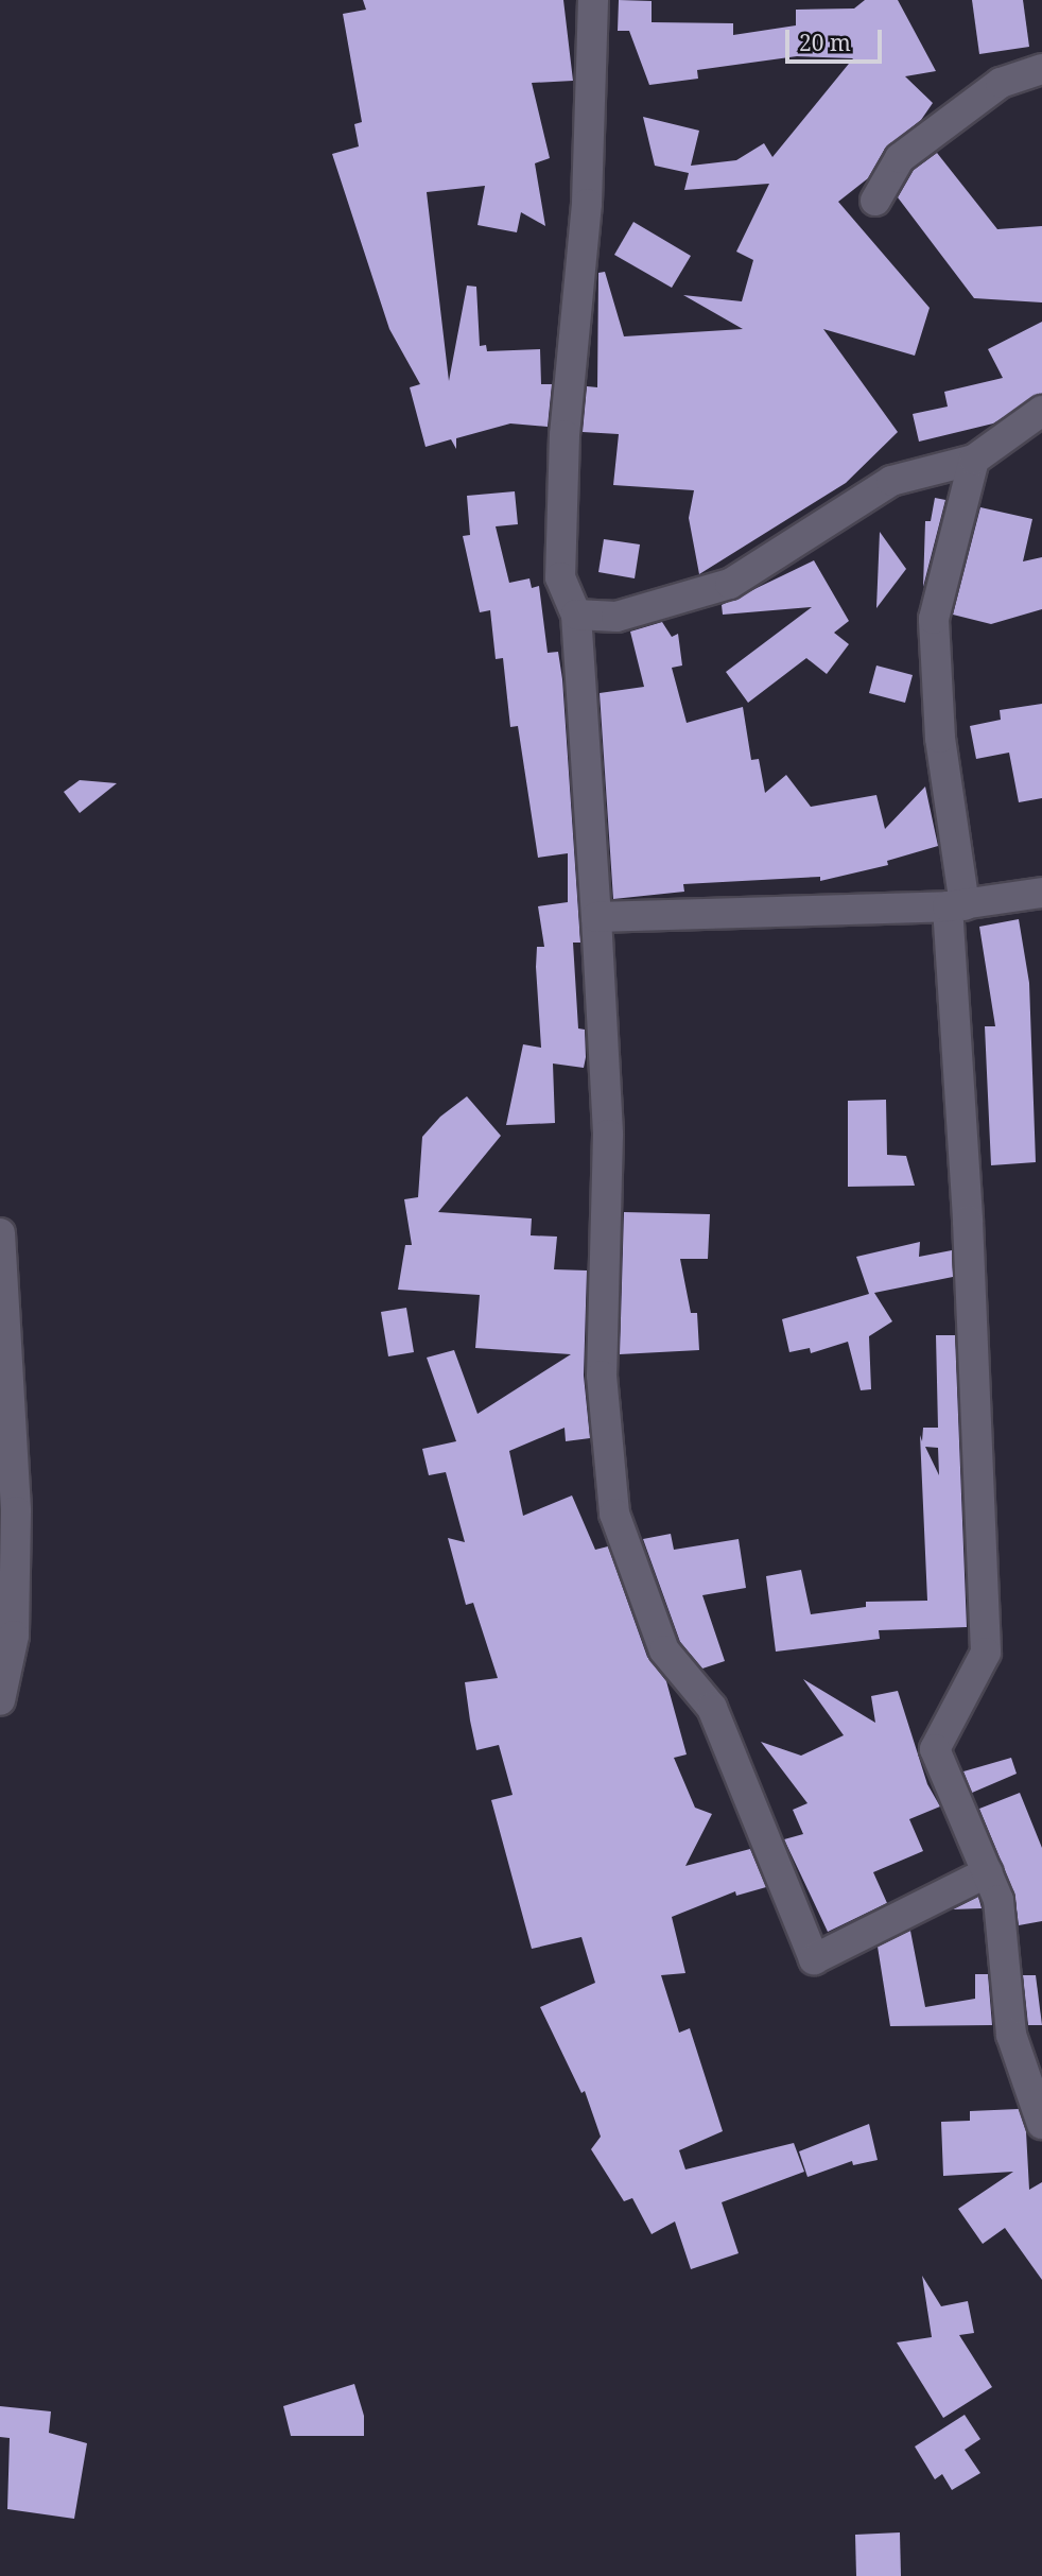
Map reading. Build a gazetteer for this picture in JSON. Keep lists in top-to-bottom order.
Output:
{
  "scale_bar": "20 m"
}
